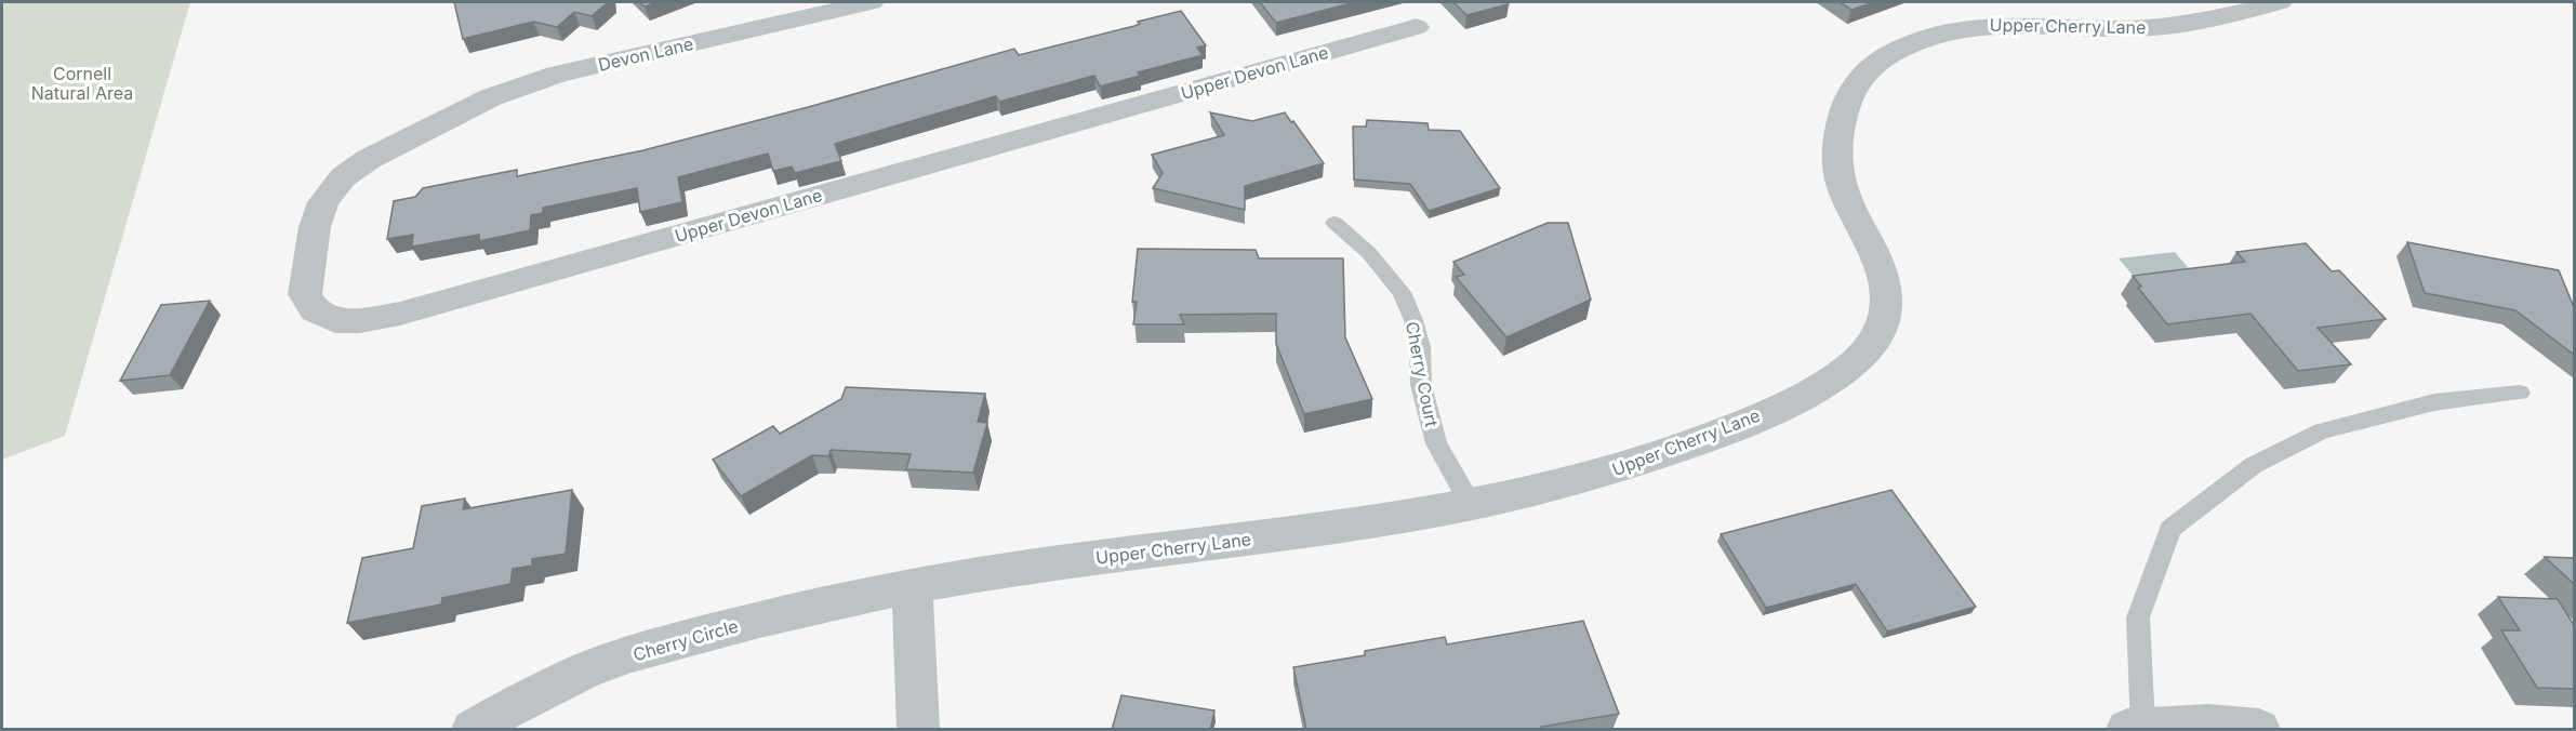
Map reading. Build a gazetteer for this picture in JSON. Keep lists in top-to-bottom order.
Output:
{
  "streets": {
    "street": [
      "Upper Cherry Lane",
      "Devon Lane",
      "Upper Devon Lane",
      "Cherry Circle"
    ],
    "lane": ["Cherry Court"]
  },
  "crossings": [
    ["Upper Cherry Lane", "Cherry Court"],
    ["Upper Cherry Lane", "Cherry Circle"],
    ["Devon Lane", "Upper Devon Lane"]
  ],
  "parks": ["Cornell Natural Area"]
}
